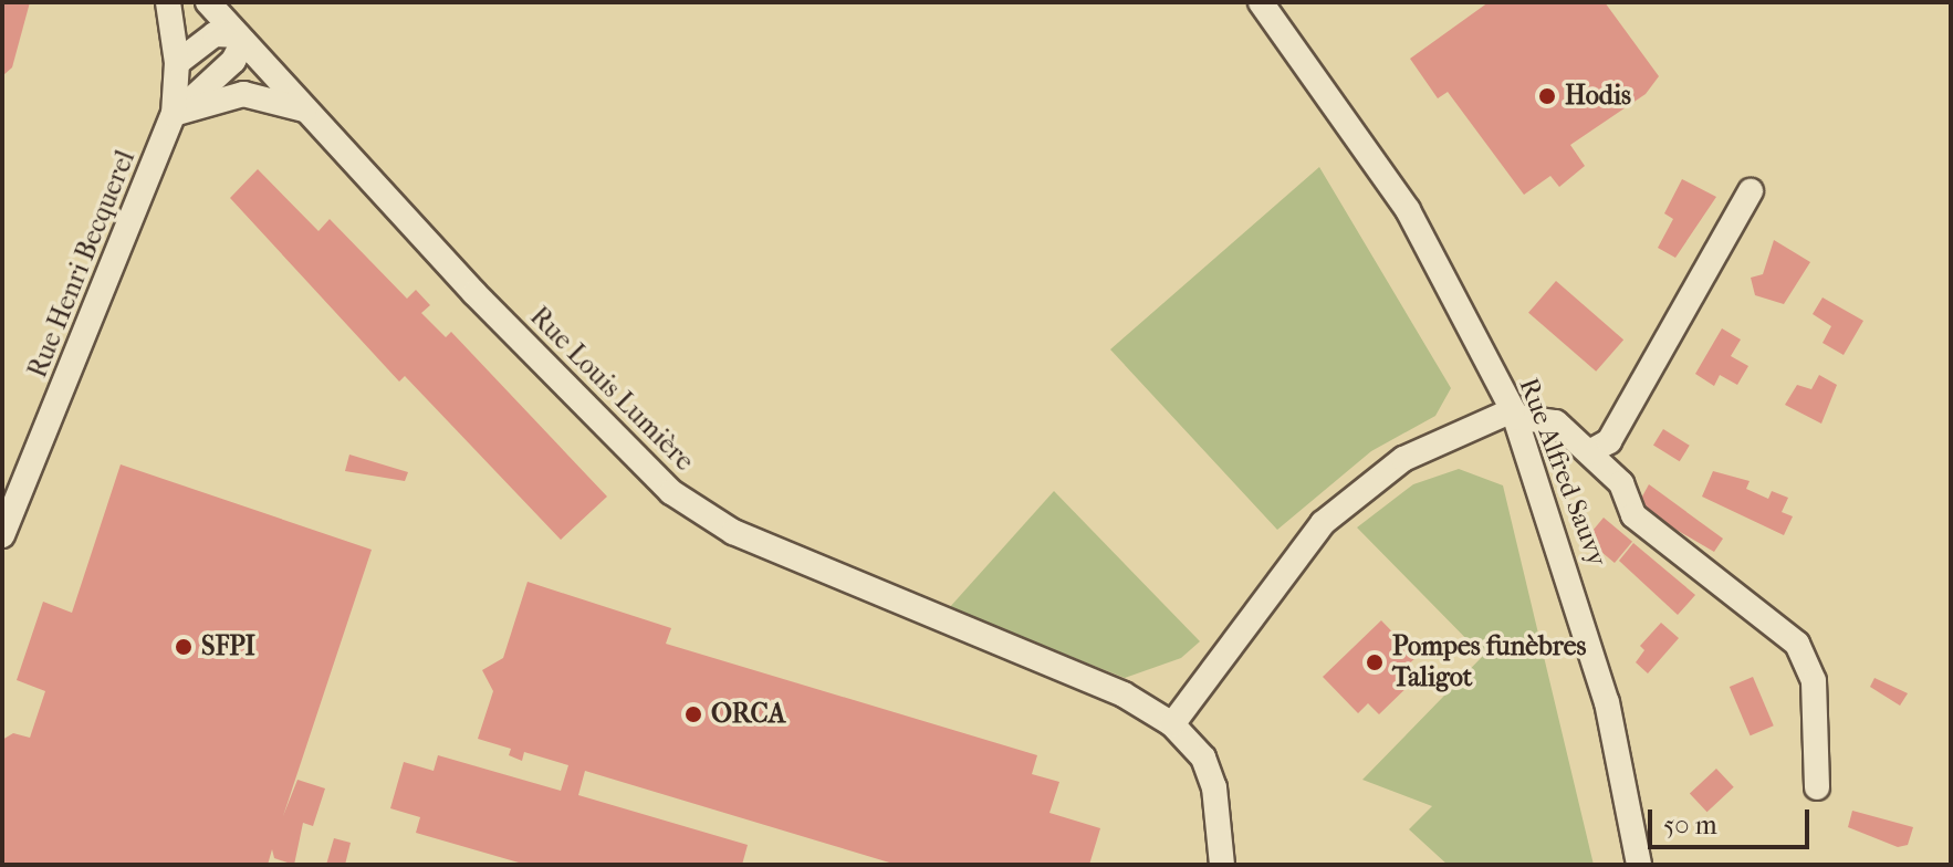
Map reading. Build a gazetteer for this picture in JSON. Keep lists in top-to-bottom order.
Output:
{
  "streets": {
    "street": ["Rue Henri Becquerel", "Rue Louis Lumière", "Rue Alfred Sauvy"]
  },
  "crossings": [
    ["Rue Henri Becquerel", "Rue Louis Lumière"]
  ],
  "places": [
    "Hodis",
    "SFPI",
    "Pompes funèbres Taligot",
    "ORCA"
  ],
  "scale_bar": "50 m"
}
